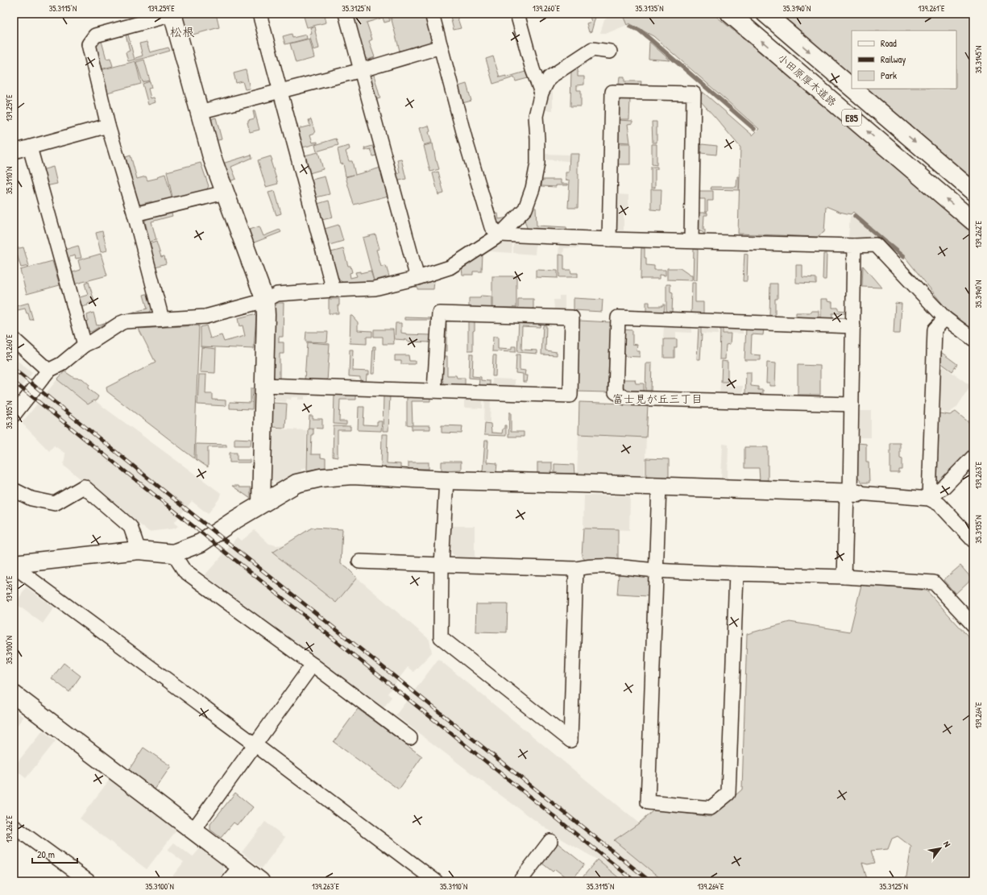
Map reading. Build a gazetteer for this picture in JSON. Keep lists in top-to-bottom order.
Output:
{
  "streets": {
    "main road": ["小田原厚木道路", "E85"]
  },
  "districts": ["松根", "富士見が丘三丁目"],
  "legend": ["Road", "Railway", "Park"],
  "scale_bar": "20 m",
  "north": "top right",
  "coordinates": [
    "35.3115°N",
    "139.259°E",
    "35.3125°N",
    "139.260°E",
    "35.3135°N",
    "35.3140°N",
    "139.261°E",
    "35.3145°N",
    "35.3110°N",
    "139.262°E",
    "35.3105°N",
    "139.263°E",
    "35.3100°N",
    "139.264°E"
  ]
}
